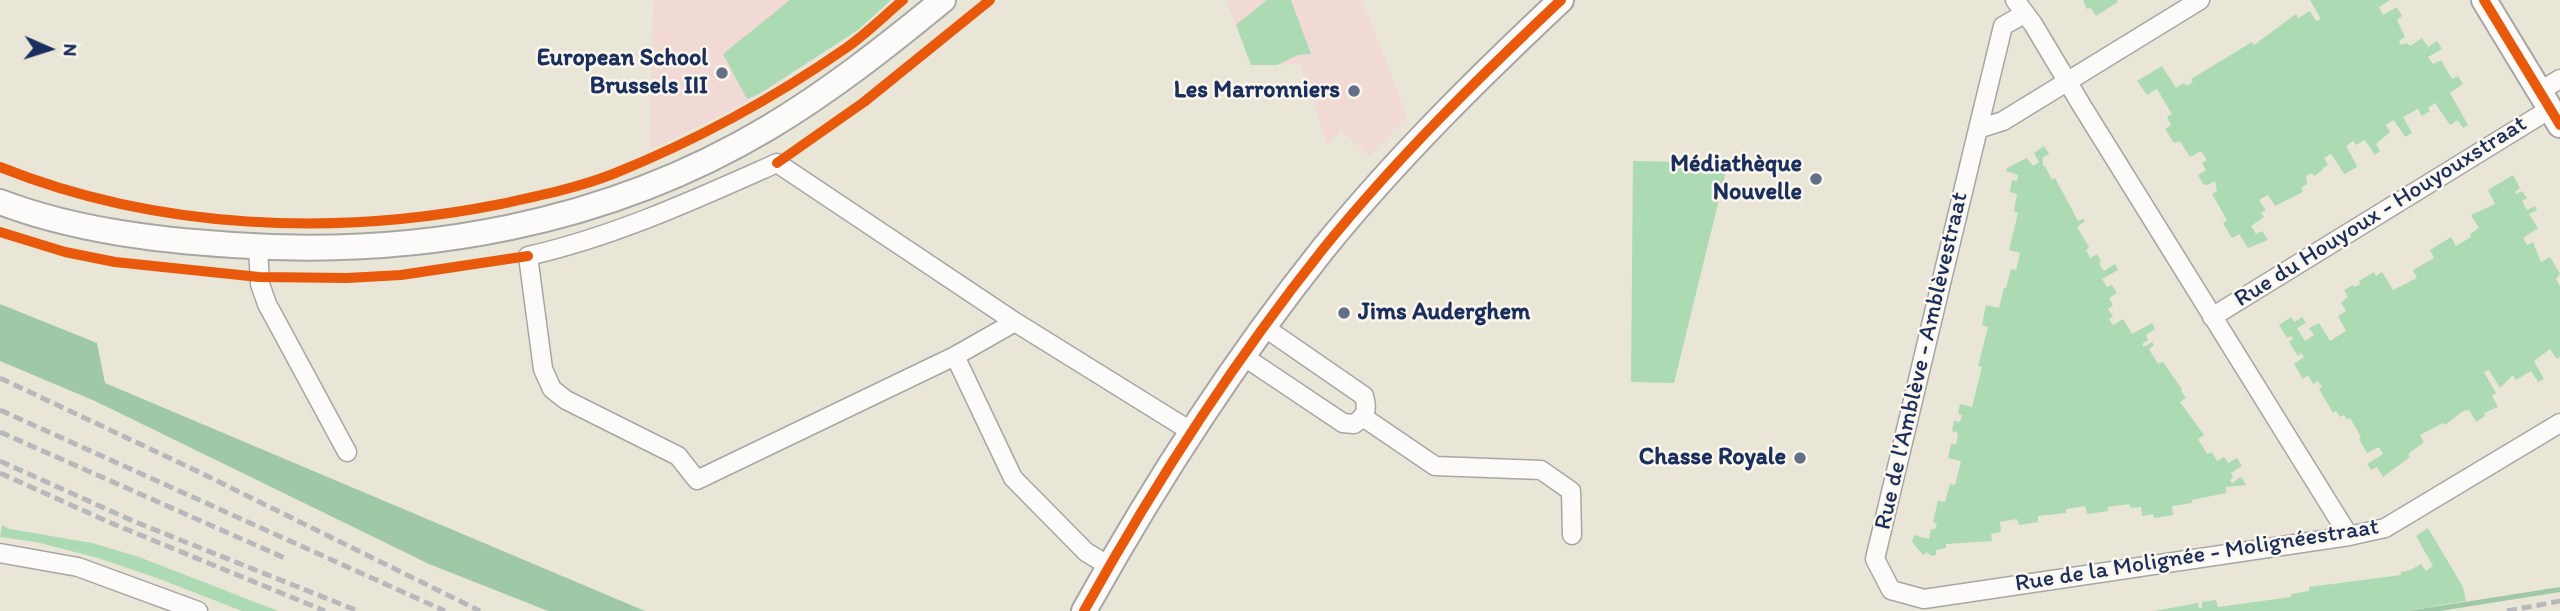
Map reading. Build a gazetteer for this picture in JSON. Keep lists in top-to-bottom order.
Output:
{
  "streets": {
    "street": ["Rue du Houyoux - Houyouxstraat", "Rue de l'Amblève - Amblèvestraat", "Rue de la Molignée - Molignéestraat"]
  },
  "crossings": [
    ["Rue de l'Amblève - Amblèvestraat", "Rue de la Molignée - Molignéestraat"]
  ],
  "places": [
    "European School Brussels III",
    "Les Marronniers",
    "Médiathèque Nouvelle",
    "Jims Auderghem",
    "Chasse Royale"
  ],
  "north": "right"
}
